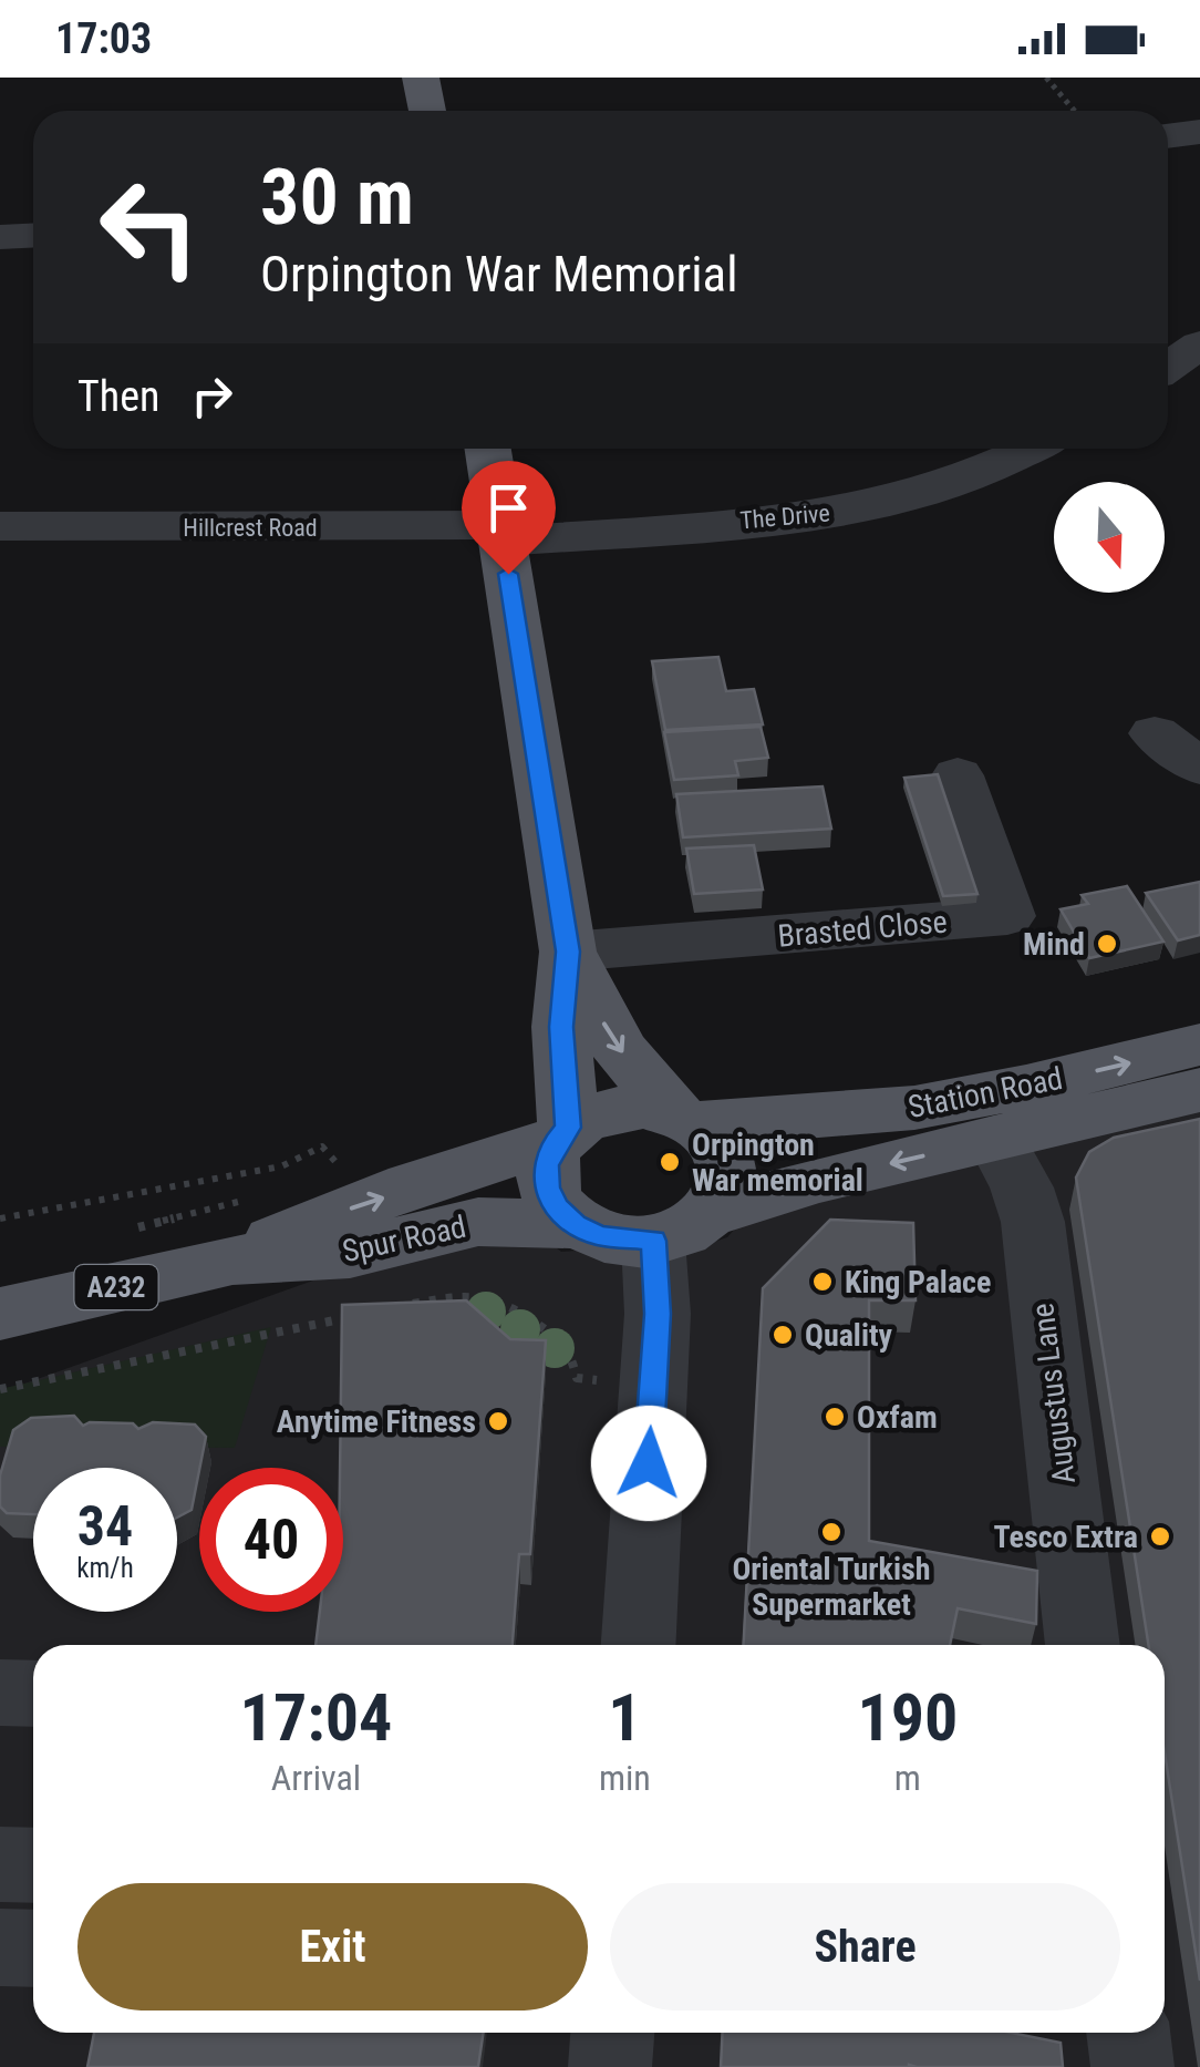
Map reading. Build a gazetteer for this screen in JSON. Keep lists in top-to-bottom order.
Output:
{
  "streets": {
    "main road": ["Station Road", "Spur Road", "A232"],
    "street": [
      "The Drive",
      "Hillcrest Road",
      "Brasted Close",
      "Augustus Lane"
    ]
  },
  "crossings": [
    ["The Drive", "Hillcrest Road"],
    ["Station Road", "Spur Road"],
    ["Station Road", "Augustus Lane"]
  ],
  "places": [
    "Mind",
    "Orpington War memorial",
    "King Palace",
    "Quality",
    "Oxfam",
    "Anytime Fitness",
    "Oriental Turkish Supermarket",
    "Tesco Extra"
  ],
  "north": "bottom",
  "page": {
    "status": "17:03",
    "turn": ["30 m", "Orpington War Memorial"],
    "then": "Then",
    "speed": "34 km/h",
    "limit": "40",
    "eta": [
      "17:04",
      "Arrival",
      "1",
      "min",
      "190",
      "m"
    ],
    "buttons": ["Exit", "Share"]
  }
}
